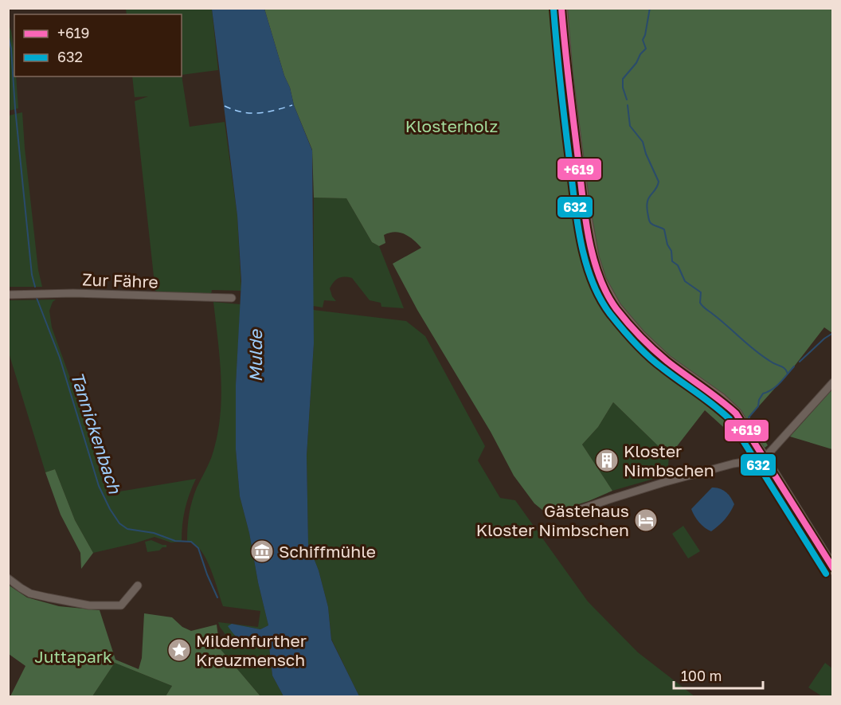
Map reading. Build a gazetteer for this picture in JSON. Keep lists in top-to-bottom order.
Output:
{
  "streets": {
    "street": ["Zur Fähre"]
  },
  "water": ["Mulde", "Tannickenbach"],
  "parks": ["Klosterholz", "Juttapark"],
  "places": {
    "building": ["Kloster Nimbschen"],
    "hotel": ["Gästehaus Kloster Nimbschen"],
    "museum": ["Schiffmühle"],
    "place": ["Mildenfurther Kreuzmensch"]
  },
  "lines": ["transit line +619", "transit line 632"],
  "legend": ["+619", "632"],
  "scale_bar": "100 m"
}
